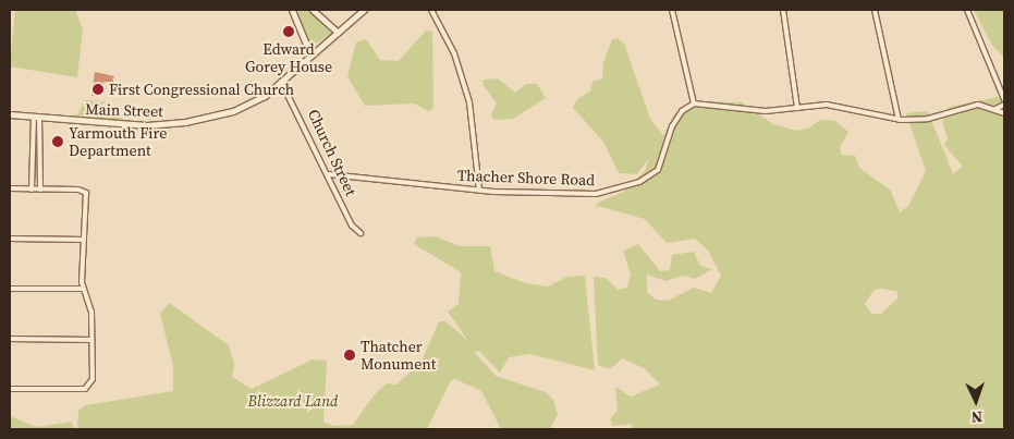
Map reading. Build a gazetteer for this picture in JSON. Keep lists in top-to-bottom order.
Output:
{
  "streets": {
    "main road": ["Main Street"],
    "street": ["Church Street", "Thacher Shore Road"]
  },
  "crossings": [
    ["Main Street", "Church Street"],
    ["Church Street", "Thacher Shore Road"]
  ],
  "parks": ["Blizzard Land"],
  "places": [
    "Edward Gorey House",
    "First Congressional Church",
    "Yarmouth Fire Department",
    "Thatcher Monument"
  ],
  "north": "bottom"
}
